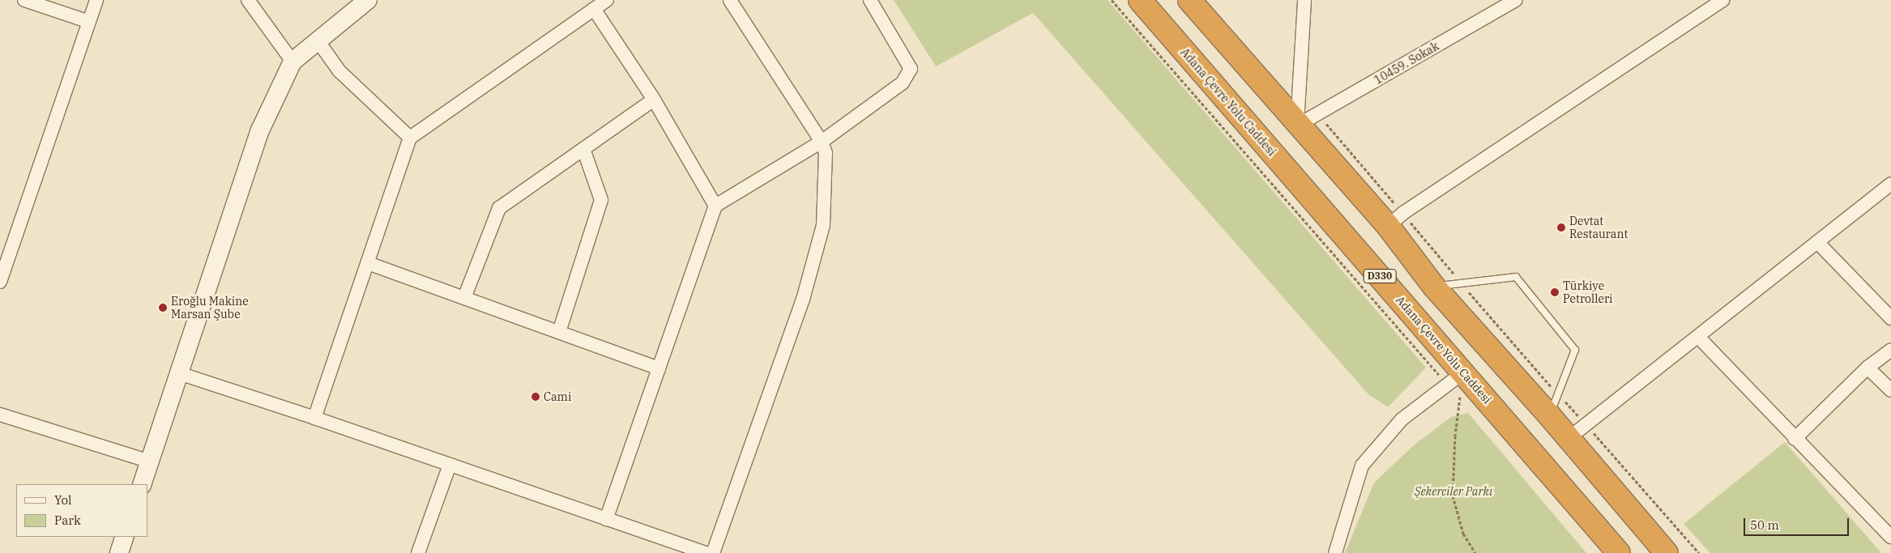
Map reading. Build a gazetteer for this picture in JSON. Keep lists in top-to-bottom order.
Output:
{
  "streets": {
    "highway": ["Adana Çevre Yolu Caddesi", "D330"],
    "street": ["10459. Sokak"]
  },
  "parks": ["Şekerciler Parkı"],
  "places": [
    "Devtat Restaurant",
    "Türkiye Petrolleri",
    "Eroğlu Makine Marsan Şube",
    "Cami"
  ],
  "legend": ["Yol", "Park"],
  "scale_bar": "50 m"
}
